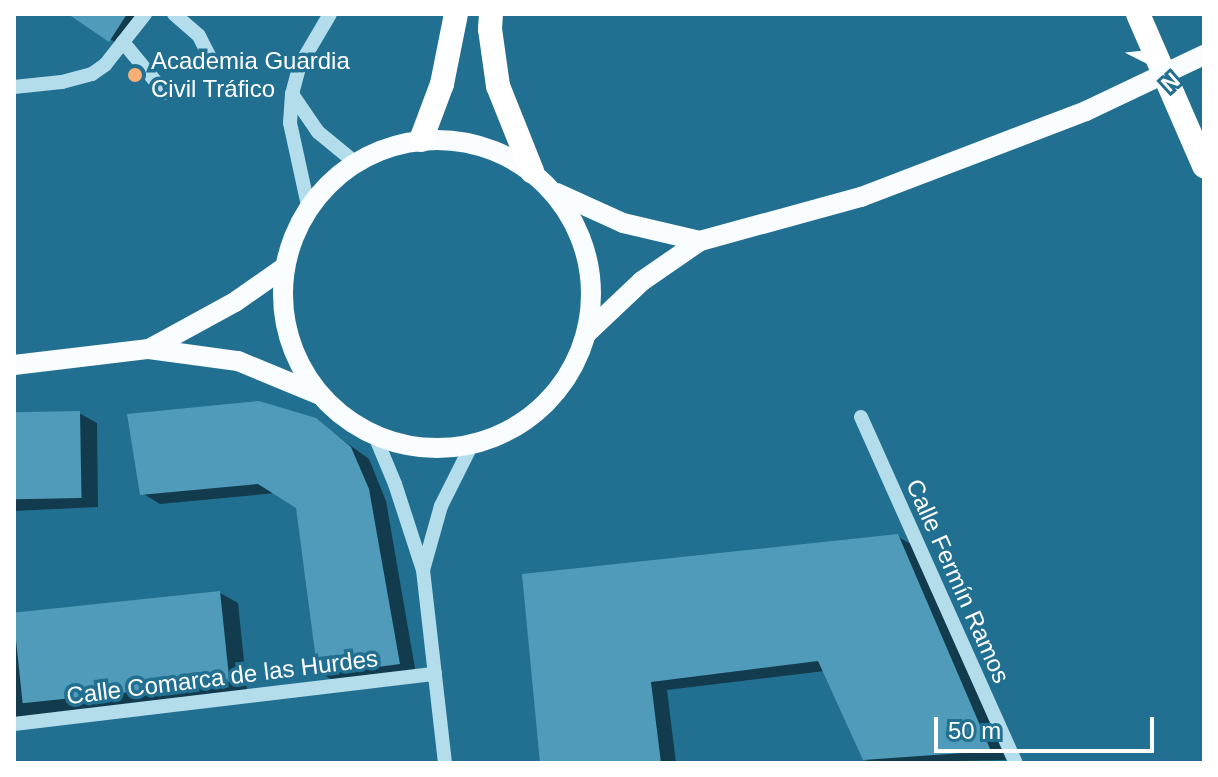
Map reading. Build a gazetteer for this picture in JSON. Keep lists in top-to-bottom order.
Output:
{
  "streets": {
    "street": ["Calle Fermín Ramos", "Calle Comarca de las Hurdes"]
  },
  "places": ["Academia Guardia Civil Tráfico"],
  "scale_bar": "50 m",
  "north": "bottom right"
}
